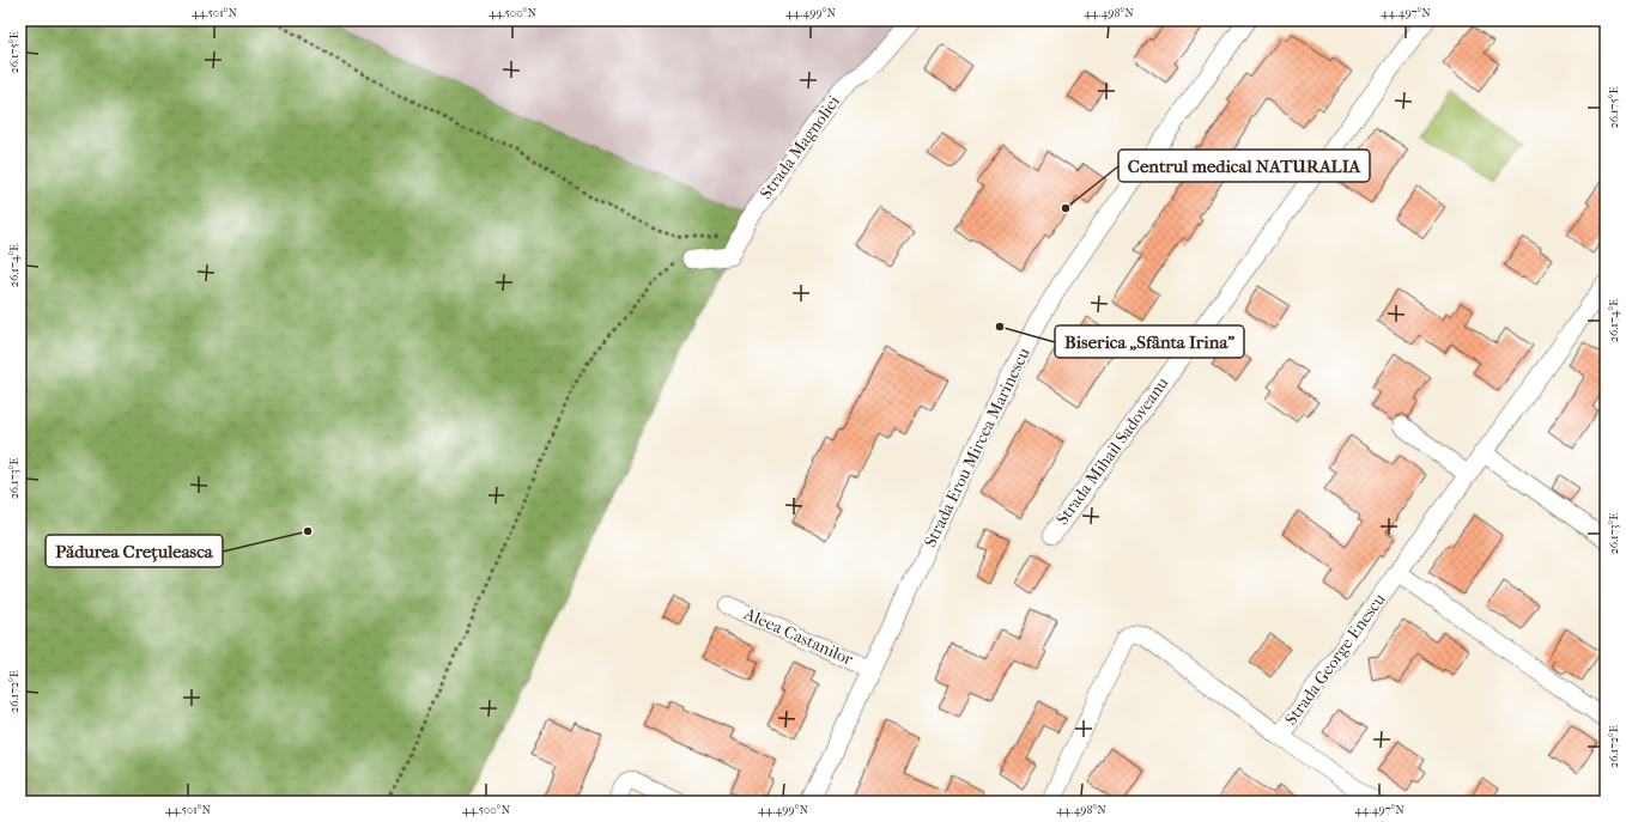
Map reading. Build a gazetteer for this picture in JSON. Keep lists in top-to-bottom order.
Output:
{
  "streets": {
    "street": [
      "Strada Magnoliei",
      "Strada Erou Mircea Marinescu",
      "Strada Mihail Sadoveanu",
      "Aleea Castanilor",
      "Strada George Enescu"
    ]
  },
  "crossings": [
    ["Strada Erou Mircea Marinescu", "Aleea Castanilor"]
  ],
  "places": ["Centrul medical NATURALIA", "Biserica „Sfânta Irina”", "Pădurea Crețuleasca"],
  "coordinates": [
    "44.501°N",
    "44.500°N",
    "44.499°N",
    "44.498°N",
    "44.497°N",
    "26.175°E",
    "26.174°E",
    "26.173°E",
    "26.172°E"
  ]
}
